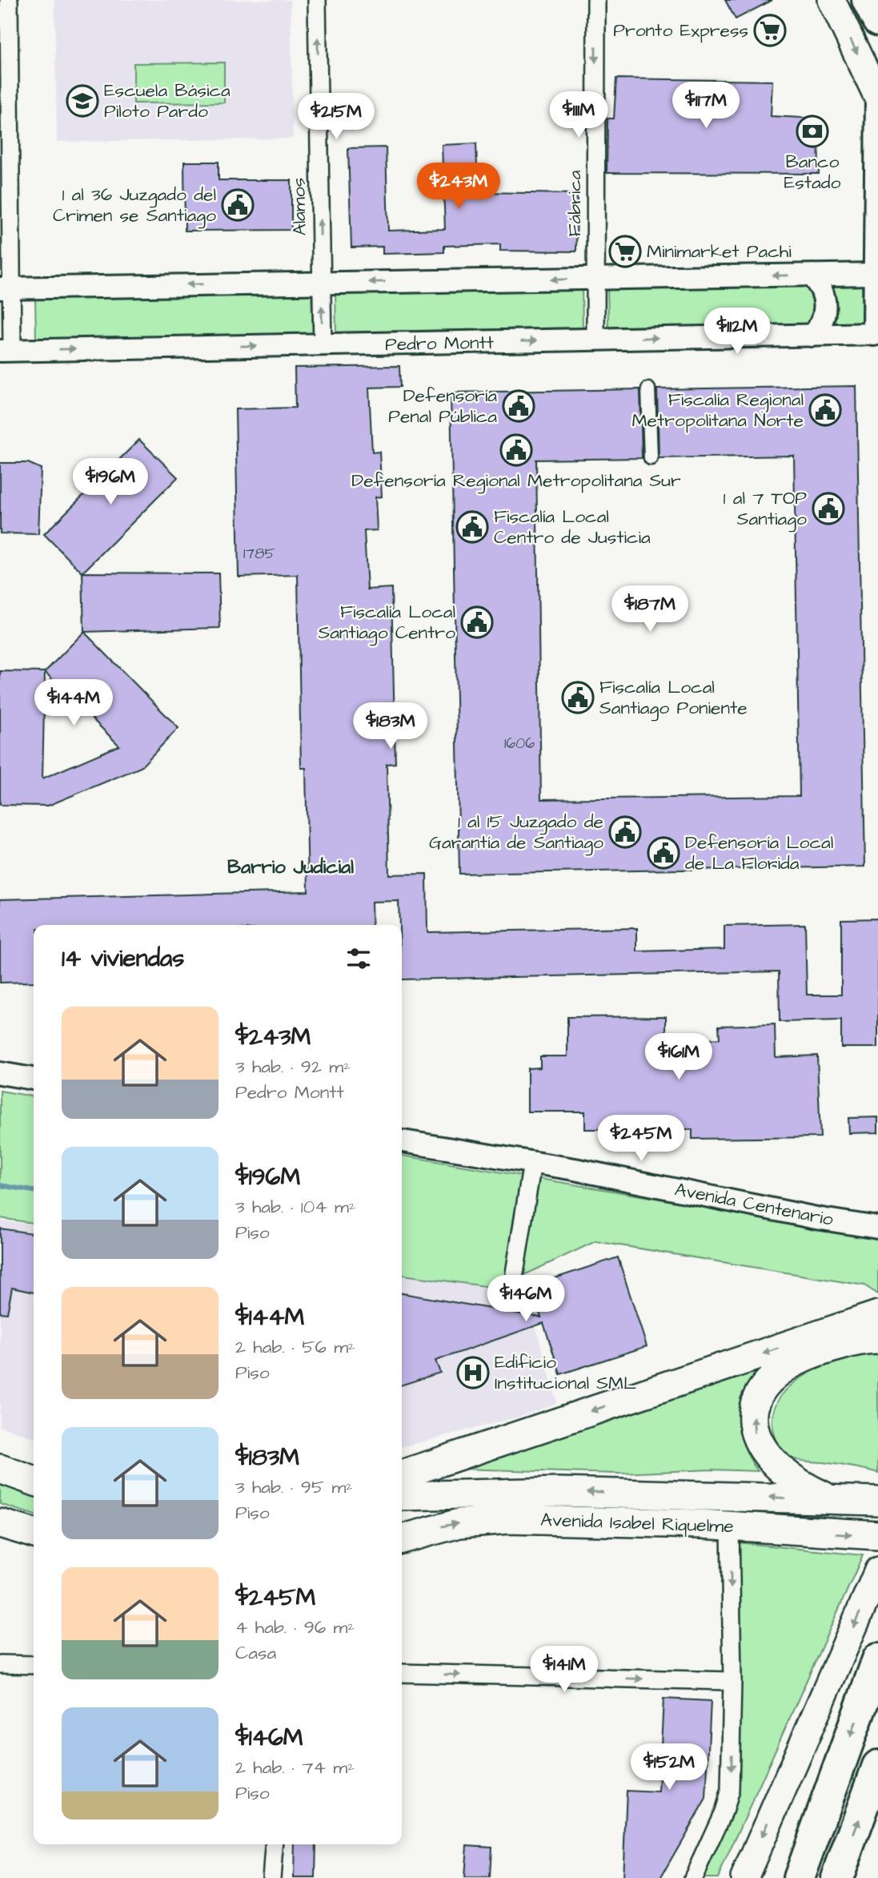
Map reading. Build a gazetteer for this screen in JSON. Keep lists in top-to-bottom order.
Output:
{
  "streets": {
    "highway": ["Avenida Isabel Riquelme"],
    "street": [
      "Fábrica",
      "Alamos",
      "Pedro Montt",
      "Avenida Centenario"
    ]
  },
  "crossings": [
    ["Fábrica", "Pedro Montt"],
    ["Alamos", "Pedro Montt"]
  ],
  "one_way": ["Fábrica", "Alamos"],
  "districts": ["Barrio Judicial"],
  "places": {
    "supermarket": ["Pronto Express", "Minimarket Pachi"],
    "school or university": ["Escuela Básica Piloto Pardo"],
    "bank": ["Banco Estado"],
    "public building": [
      "1 al 36 Juzgado del Crimen se Santiago",
      "Defensoría Penal Pública",
      "Fiscalía Regional Metropolitana Norte",
      "Defensoría Regional Metropolitana Sur",
      "1 al 7 TOP Santiago",
      "Fiscalía Local Centro de Justicia",
      "Fiscalía Local Santiago Centro",
      "Fiscalía Local Santiago Poniente",
      "1 al 15 Juzgado de Garantía de Santiago",
      "Defensoría Local de La Florida"
    ],
    "hospital": ["Edificio Institucional SML"]
  },
  "house_numbers": ["1785", "1606"],
  "page": {
    "price": [
      "$117M",
      "$111M",
      "$215M",
      "$243M",
      "$112M",
      "$196M",
      "$187M",
      "$144M",
      "$183M",
      "$161M",
      "$245M",
      "$146M",
      "$141M",
      "$152M"
    ],
    "heading": "14 viviendas",
    "list": [
      {
        "name": "$243M",
        "note": "3 hab. · 92 m² · Pedro Montt"
      },
      {
        "name": "$196M",
        "note": "3 hab. · 104 m² · Piso"
      },
      {
        "name": "$144M",
        "note": "2 hab. · 56 m² · Piso"
      },
      {
        "name": "$183M",
        "note": "3 hab. · 95 m² · Piso"
      },
      {
        "name": "$245M",
        "note": "4 hab. · 96 m² · Casa"
      },
      {
        "name": "$146M",
        "note": "2 hab. · 74 m² · Piso"
      }
    ]
  }
}
